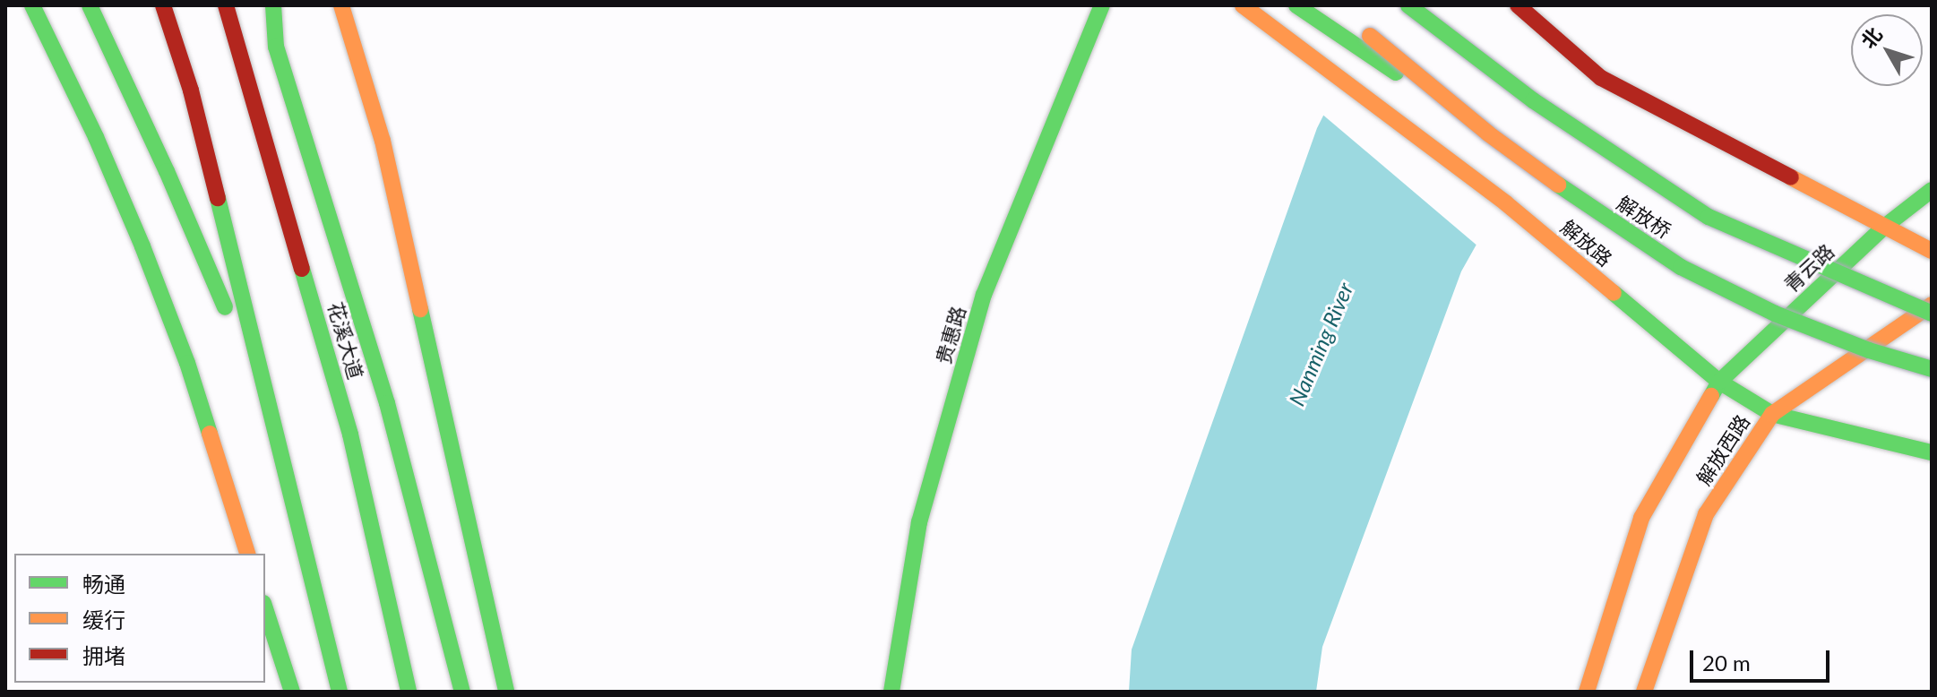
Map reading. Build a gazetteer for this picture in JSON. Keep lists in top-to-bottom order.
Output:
{
  "streets": {
    "main road": [
      "解放桥",
      "解放路",
      "青云路",
      "贵惠路",
      "花溪大道",
      "解放西路"
    ]
  },
  "crossings": [
    ["解放路", "青云路"],
    ["解放路", "解放西路"],
    ["青云路", "解放西路"]
  ],
  "water": ["Nanming River"],
  "legend": ["畅通", "缓行", "拥堵"],
  "scale_bar": "20 m",
  "north": "top left"
}
